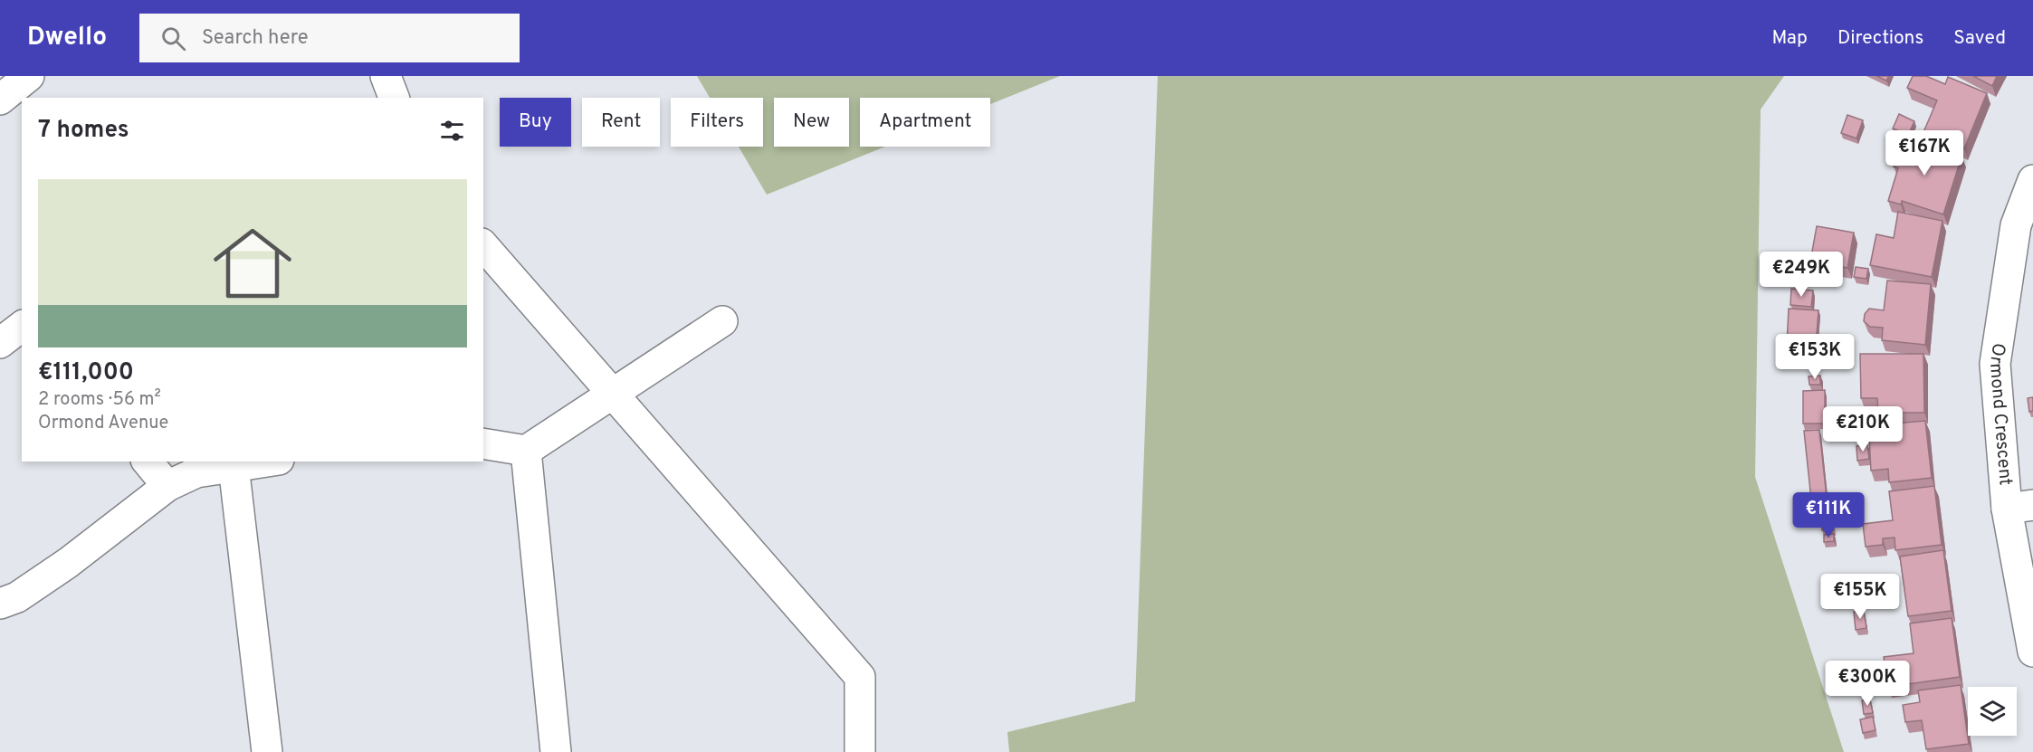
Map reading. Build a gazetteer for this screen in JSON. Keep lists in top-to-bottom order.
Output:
{
  "streets": {
    "street": ["Ormond Crescent"]
  },
  "page": {
    "header": "Dwello",
    "search": "Search here",
    "nav": ["Map", "Directions", "Saved"],
    "chip": [
      "Buy",
      "Rent",
      "Filters",
      "New",
      "Apartment"
    ],
    "heading": "7 homes",
    "price": [
      "€167K",
      "€249K",
      "€153K",
      "€210K",
      "€111K",
      "€155K",
      "€300K"
    ],
    "list": [
      {
        "name": "€111,000",
        "note": "2 rooms · 56 m² · Ormond Avenue"
      }
    ]
  }
}
